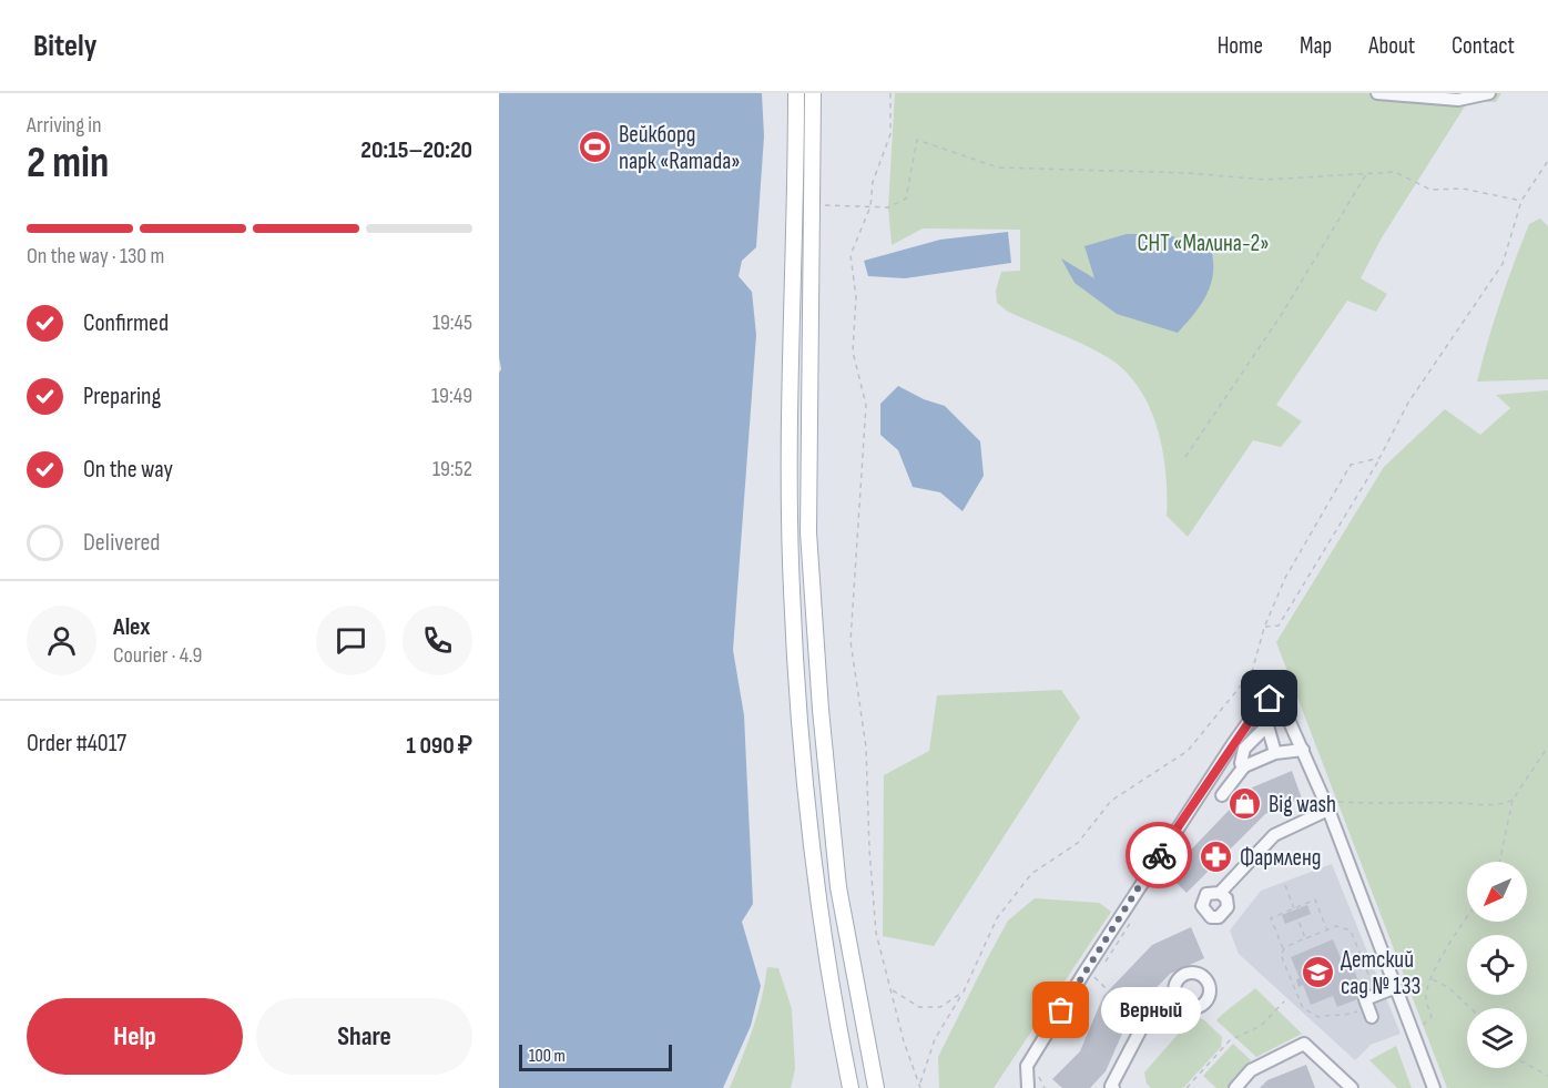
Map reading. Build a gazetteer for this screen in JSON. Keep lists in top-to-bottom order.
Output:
{
  "parks": ["СНТ «Малина-2»"],
  "places": {
    "sports": ["Вейкборд парк «Ramada»"],
    "shop": ["Big wash"],
    "pharmacy": ["Фармленд"],
    "school or university": ["Детский сад № 133"],
    "other": ["Верный"]
  },
  "scale_bar": "100 m",
  "north": "bottom left",
  "page": {
    "header": "Bitely",
    "nav": [
      "Home",
      "Map",
      "About",
      "Contact"
    ],
    "heading": ["2 min", "Arriving in", "20:15–20:20"],
    "panel": [
      "Alex",
      "Courier · 4.9",
      "Order #4017",
      "1 090 ₽"
    ],
    "bar": "On the way · 130 m",
    "list": [
      ["Confirmed", "19:45"],
      ["Preparing", "19:49"],
      ["On the way", "19:52"],
      "Delivered"
    ],
    "buttons": ["Help", "Share"],
    "bubble": "Верный",
    "scale": "100 m"
  }
}
